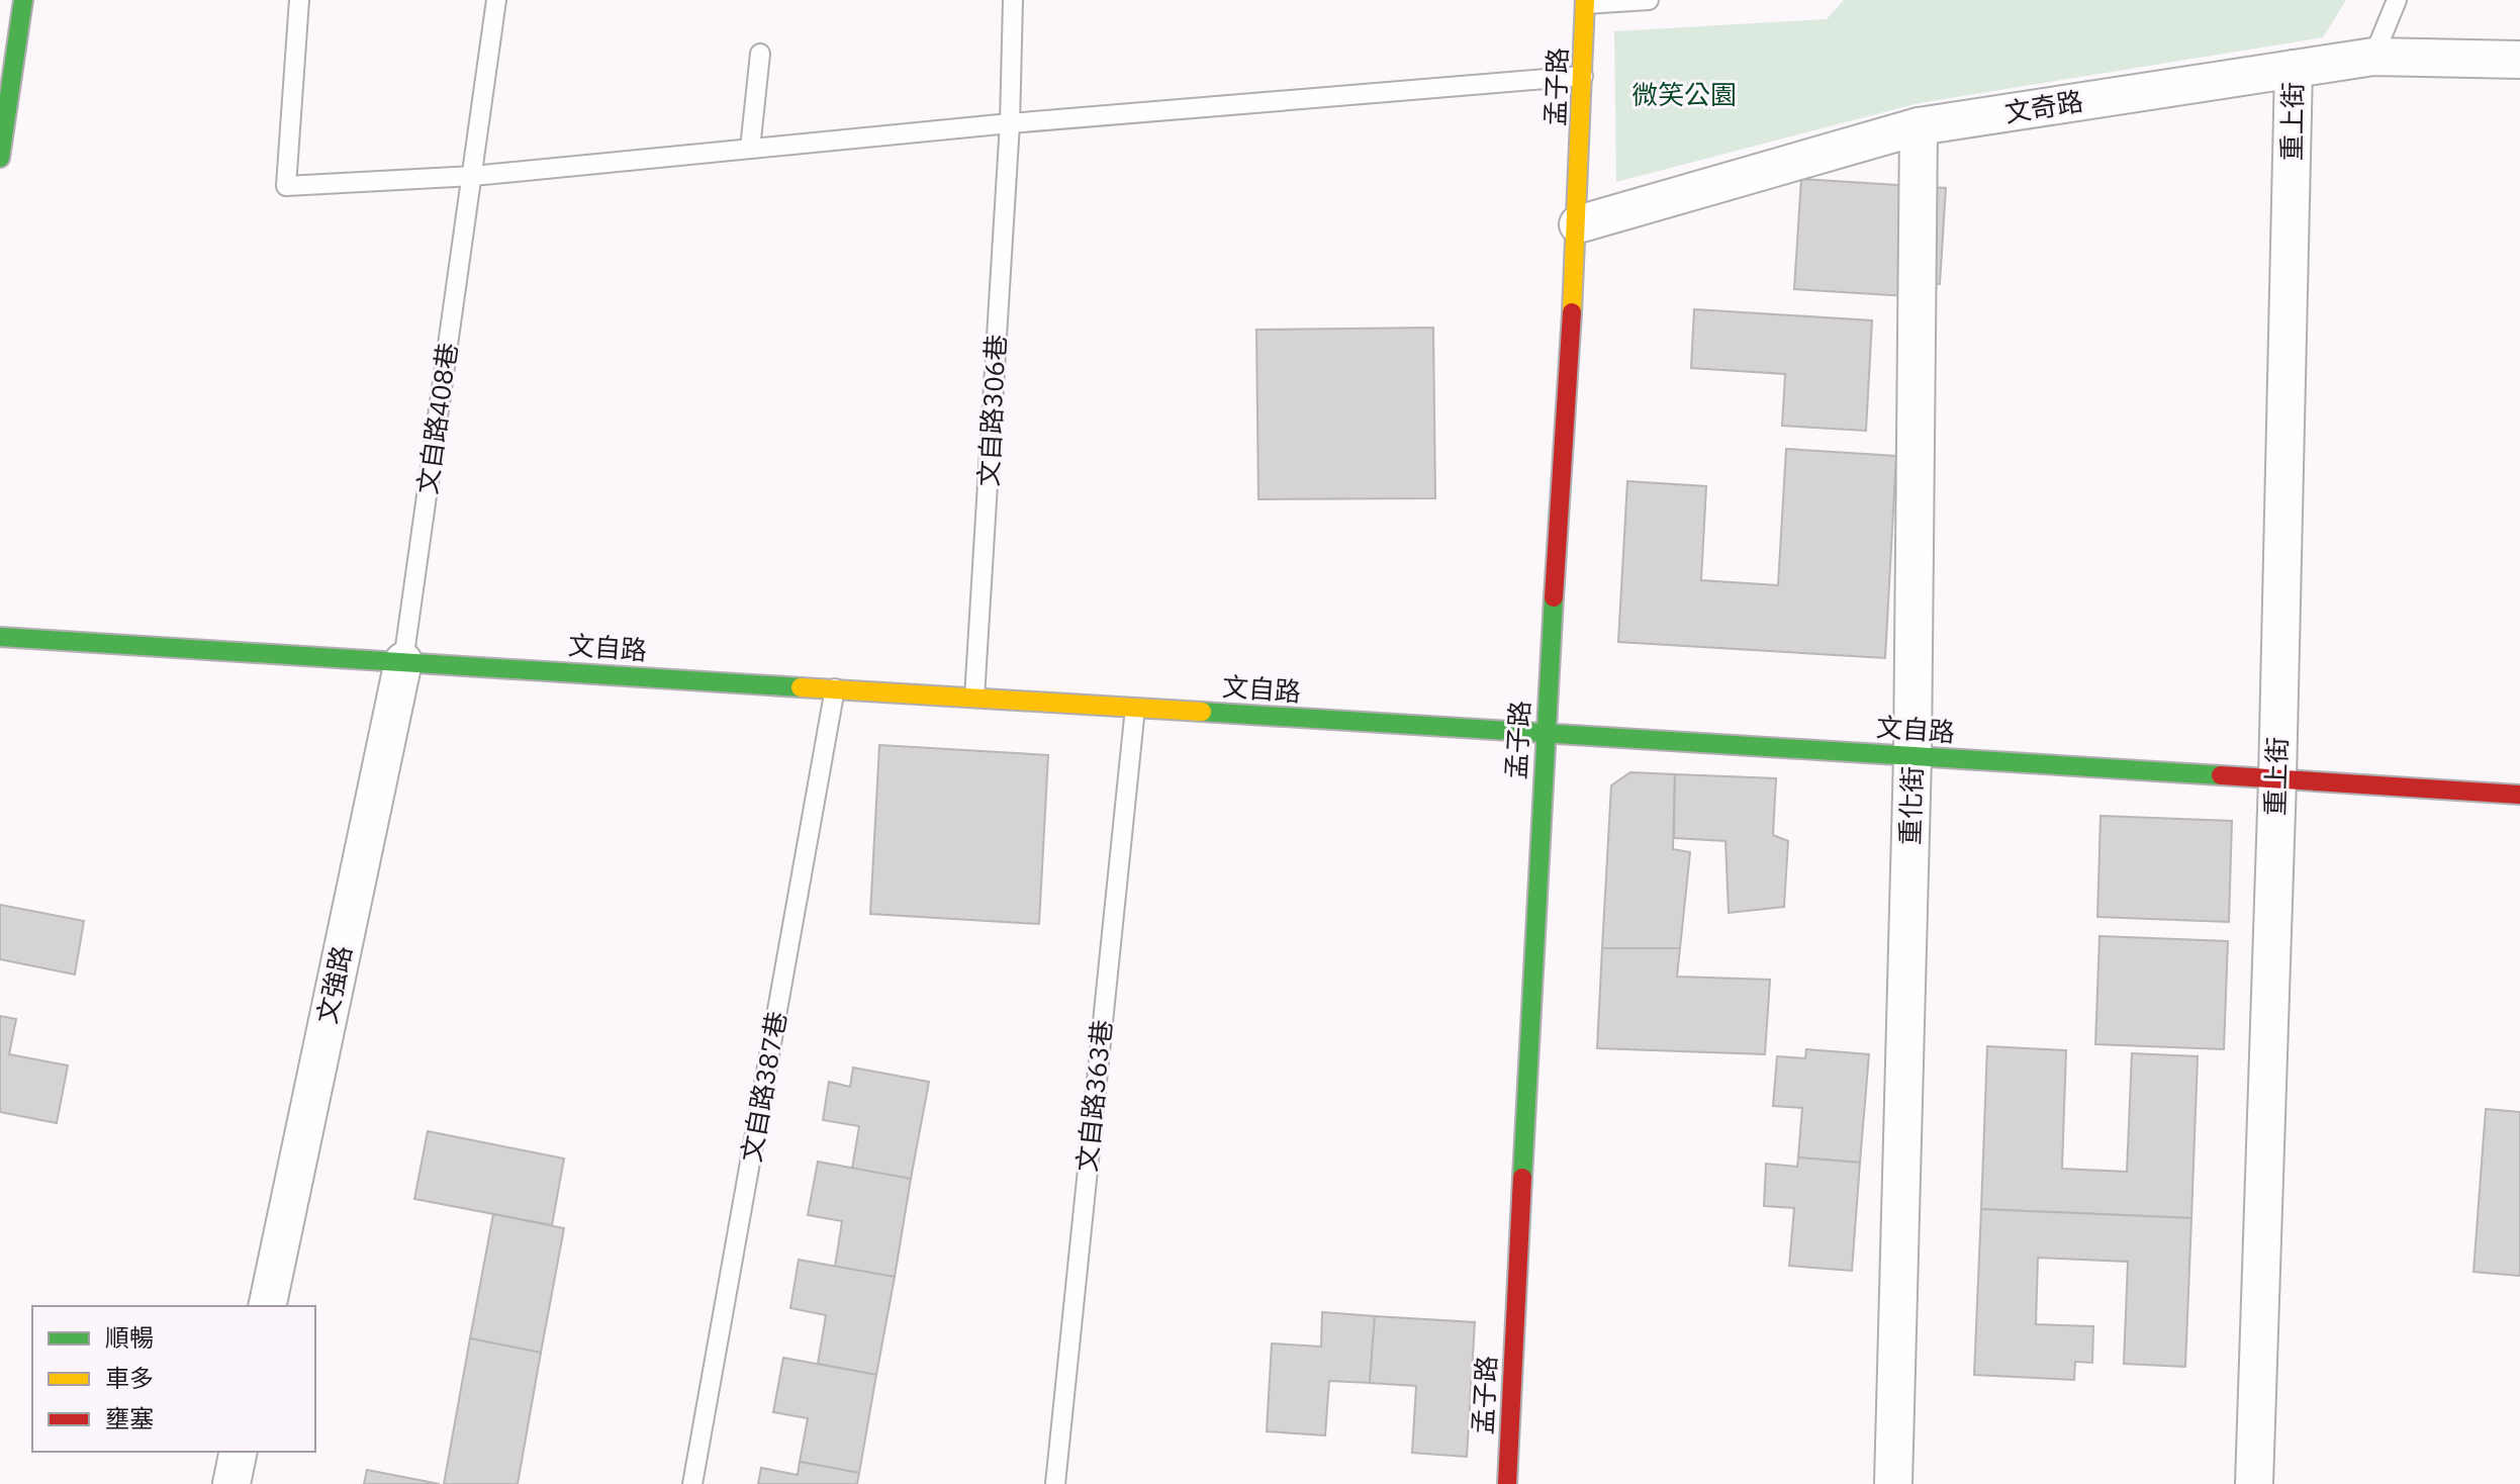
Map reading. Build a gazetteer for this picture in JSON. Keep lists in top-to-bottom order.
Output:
{
  "streets": {
    "street": [
      "孟子路",
      "文奇路",
      "重上街",
      "文自路",
      "重化街",
      "文強路"
    ],
    "lane": [
      "文自路306巷",
      "文自路408巷",
      "文自路387巷",
      "文自路363巷"
    ]
  },
  "crossings": [
    ["孟子路", "文奇路"],
    ["孟子路", "文自路"],
    ["文奇路", "重上街"],
    ["文奇路", "重化街"],
    ["重上街", "文自路"],
    ["文自路306巷", "文自路"],
    ["文自路408巷", "文自路"],
    ["文自路408巷", "文強路"],
    ["文自路", "重化街"],
    ["文自路", "文強路"],
    ["文自路", "文自路387巷"],
    ["文自路", "文自路363巷"]
  ],
  "parks": ["微笑公園"],
  "legend": ["順暢", "車多", "壅塞"]
}
